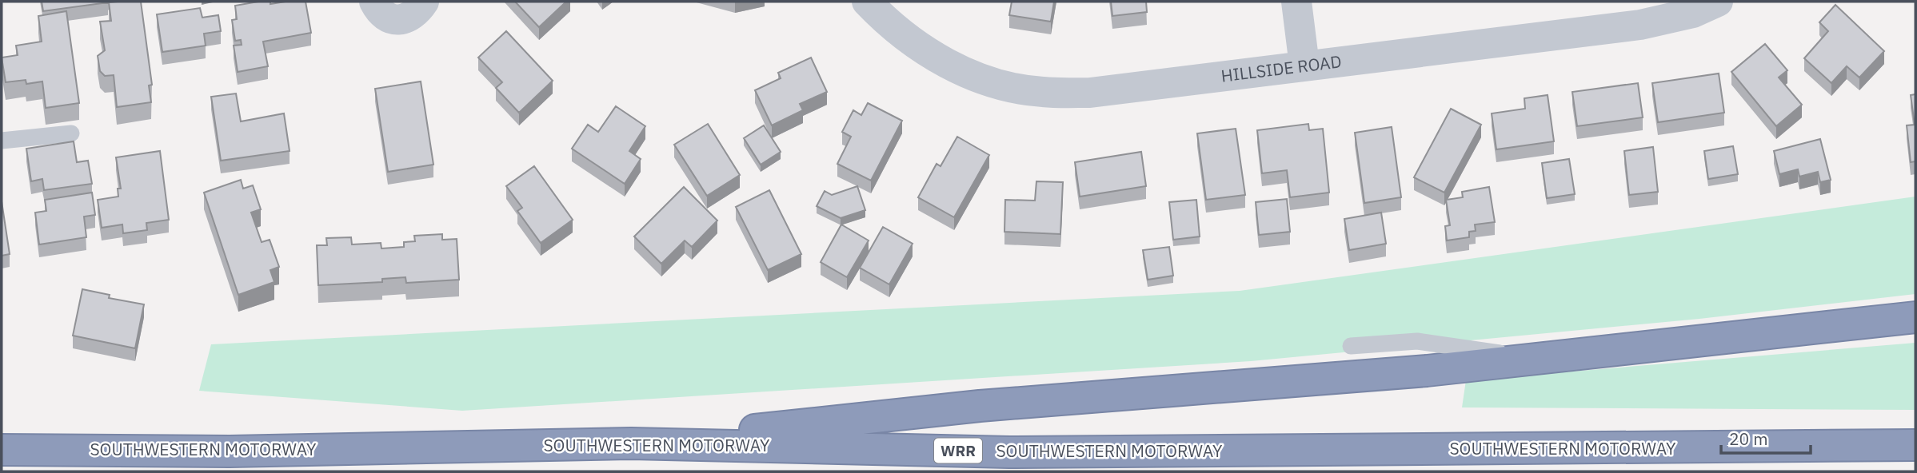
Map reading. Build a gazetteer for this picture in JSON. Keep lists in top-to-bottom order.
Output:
{
  "streets": {
    "highway": ["SOUTHWESTERN MOTORWAY", "WRR"],
    "street": ["HILLSIDE ROAD"]
  },
  "scale_bar": "20 m"
}
